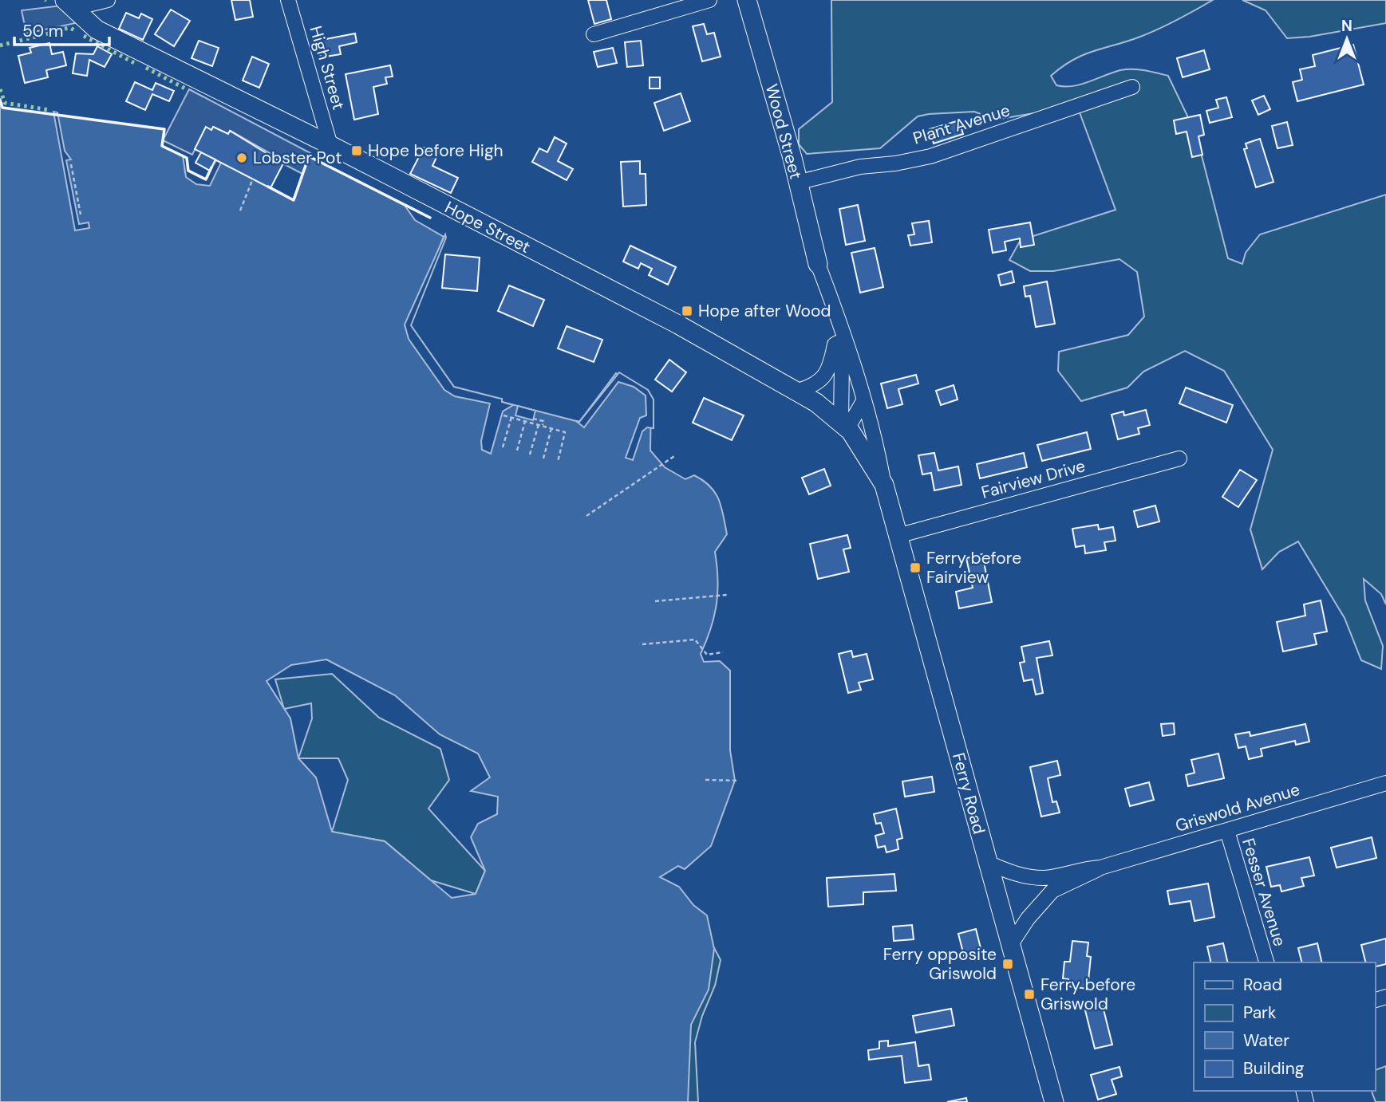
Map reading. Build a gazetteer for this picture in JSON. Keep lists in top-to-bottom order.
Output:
{
  "streets": {
    "main road": ["Wood Street", "Hope Street", "Ferry Road"],
    "street": [
      "High Street",
      "Plant Avenue",
      "Fairview Drive",
      "Griswold Avenue",
      "Fesser Avenue"
    ]
  },
  "crossings": [
    ["High Street", "Hope Street"],
    ["Plant Avenue", "Wood Street"],
    ["Wood Street", "Hope Street"],
    ["Wood Street", "Ferry Road"],
    ["Hope Street", "Ferry Road"],
    ["Fairview Drive", "Ferry Road"],
    ["Griswold Avenue", "Fesser Avenue"]
  ],
  "places": {
    "transit": [
      "Hope before High",
      "Hope after Wood",
      "Ferry before Fairview",
      "Ferry opposite Griswold",
      "Ferry before Griswold"
    ],
    "other": ["Lobster Pot"]
  },
  "legend": [
    "Road",
    "Park",
    "Water",
    "Building"
  ],
  "scale_bar": "50 m",
  "north": "top"
}
